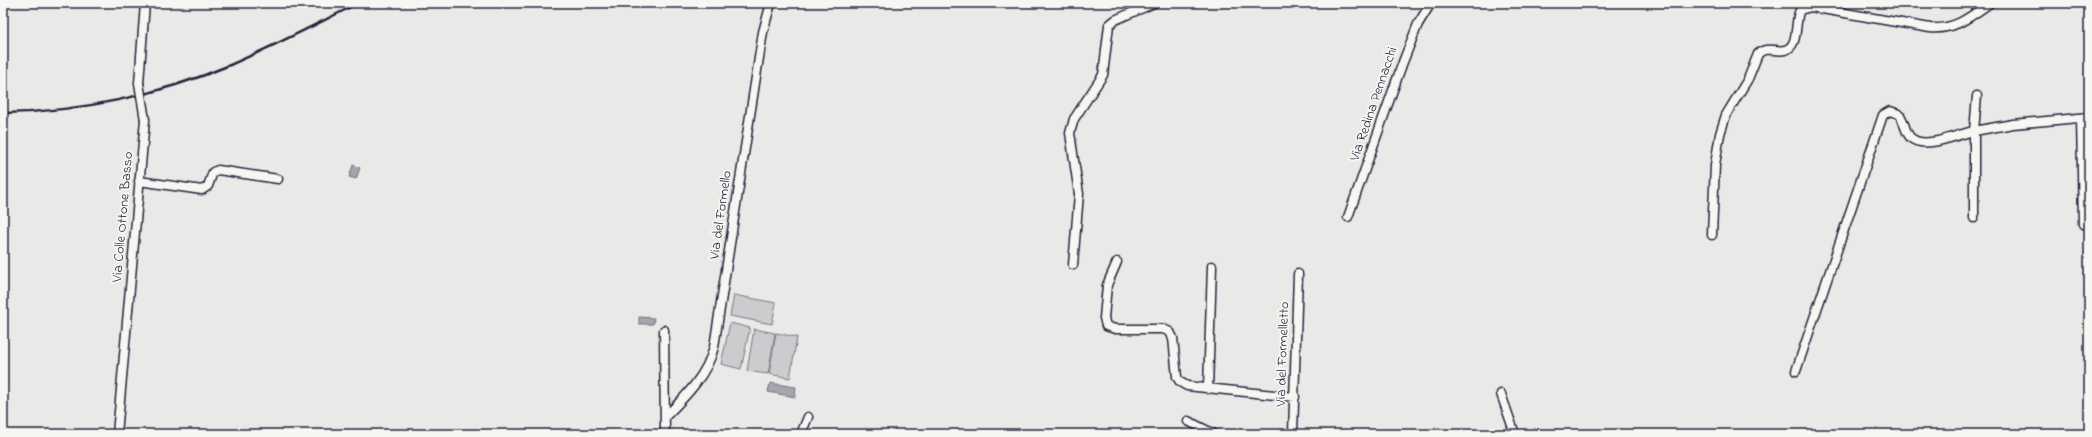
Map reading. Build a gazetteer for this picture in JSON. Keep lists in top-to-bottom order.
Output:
{
  "streets": {
    "street": [
      "Via Redina Pennacchi",
      "Via del Formello",
      "Via Colle Ottone Basso",
      "Via del Formelletto"
    ]
  }
}
